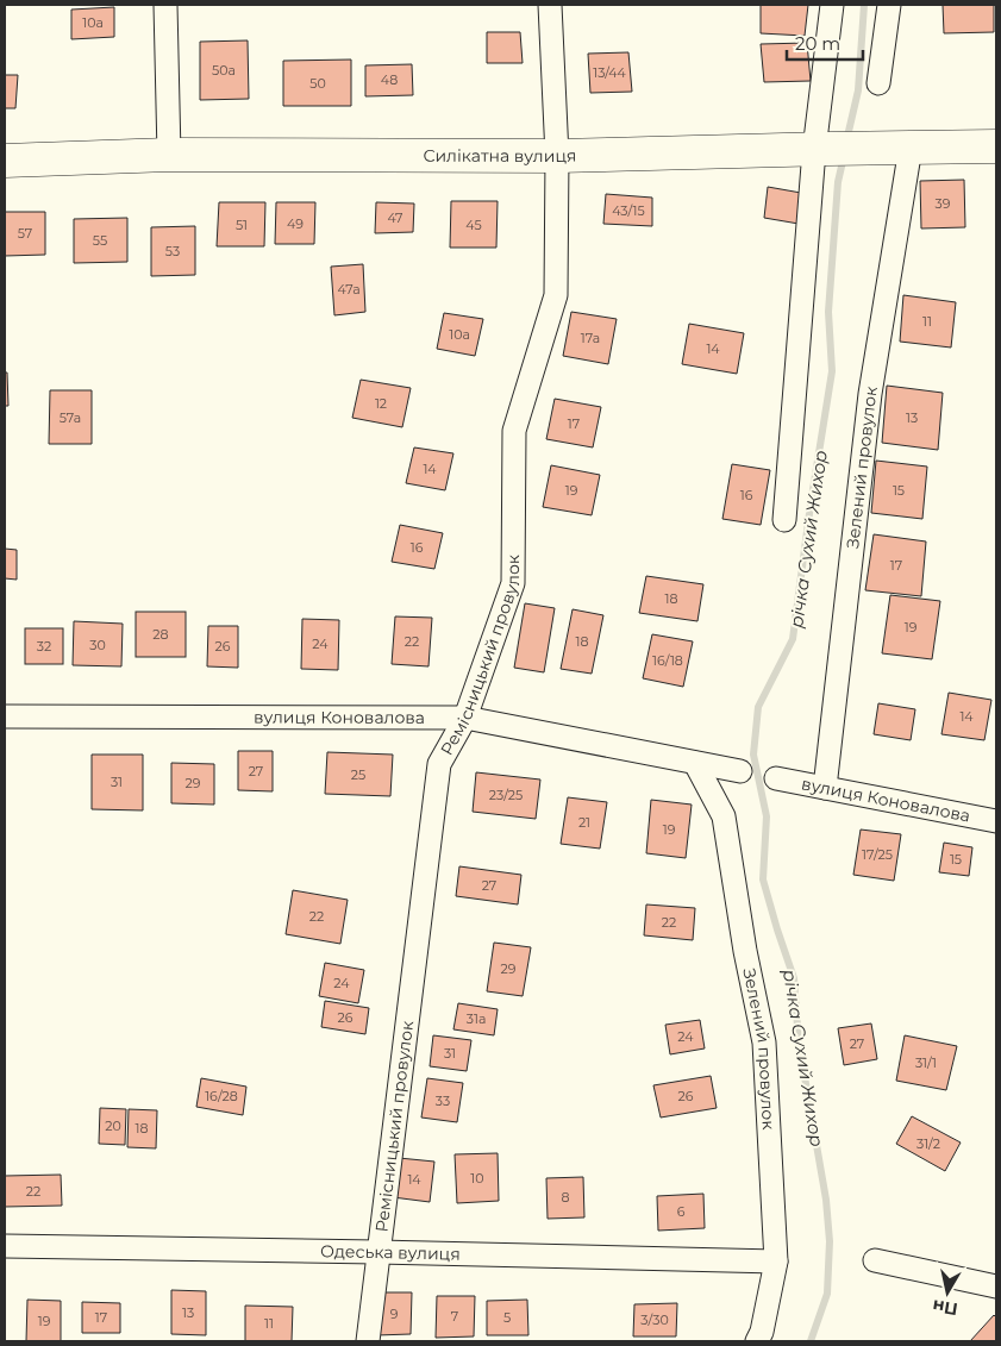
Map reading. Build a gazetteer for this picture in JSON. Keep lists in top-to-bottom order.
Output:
{
  "streets": {
    "main road": ["Силікатна вулиця"],
    "street": [
      "Зелений провулок",
      "Ремісницький провулок",
      "вулиця Коновалова",
      "Одеська вулиця"
    ]
  },
  "crossings": [
    ["Силікатна вулиця", "Зелений провулок"],
    ["Силікатна вулиця", "Ремісницький провулок"],
    ["Зелений провулок", "вулиця Коновалова"],
    ["Зелений провулок", "Одеська вулиця"],
    ["Ремісницький провулок", "вулиця Коновалова"],
    ["Ремісницький провулок", "Одеська вулиця"]
  ],
  "water": ["річка Сухий Жихор"],
  "house_numbers": [
    "10а",
    "50а",
    "13/44",
    "48",
    "50",
    "39",
    "43/15",
    "47",
    "49",
    "51",
    "45",
    "57",
    "55",
    "53",
    "47а",
    "11",
    "10а",
    "17а",
    "14",
    "12",
    "57а",
    "13",
    "17",
    "14",
    "19",
    "15",
    "16",
    "16",
    "17",
    "18",
    "19",
    "28",
    "22",
    "18",
    "24",
    "30",
    "32",
    "26",
    "16/18",
    "14",
    "27",
    "25",
    "31",
    "29",
    "23/25",
    "21",
    "19",
    "17/25",
    "15",
    "27",
    "22",
    "22",
    "29",
    "24",
    "26",
    "31а",
    "24",
    "27",
    "31",
    "31/1",
    "16/28",
    "26",
    "33",
    "20",
    "18",
    "31/2",
    "10",
    "14",
    "22",
    "8",
    "6",
    "13",
    "9",
    "7",
    "17",
    "5",
    "3/30",
    "19",
    "11"
  ],
  "scale_bar": "20 m",
  "north": "bottom"
}
